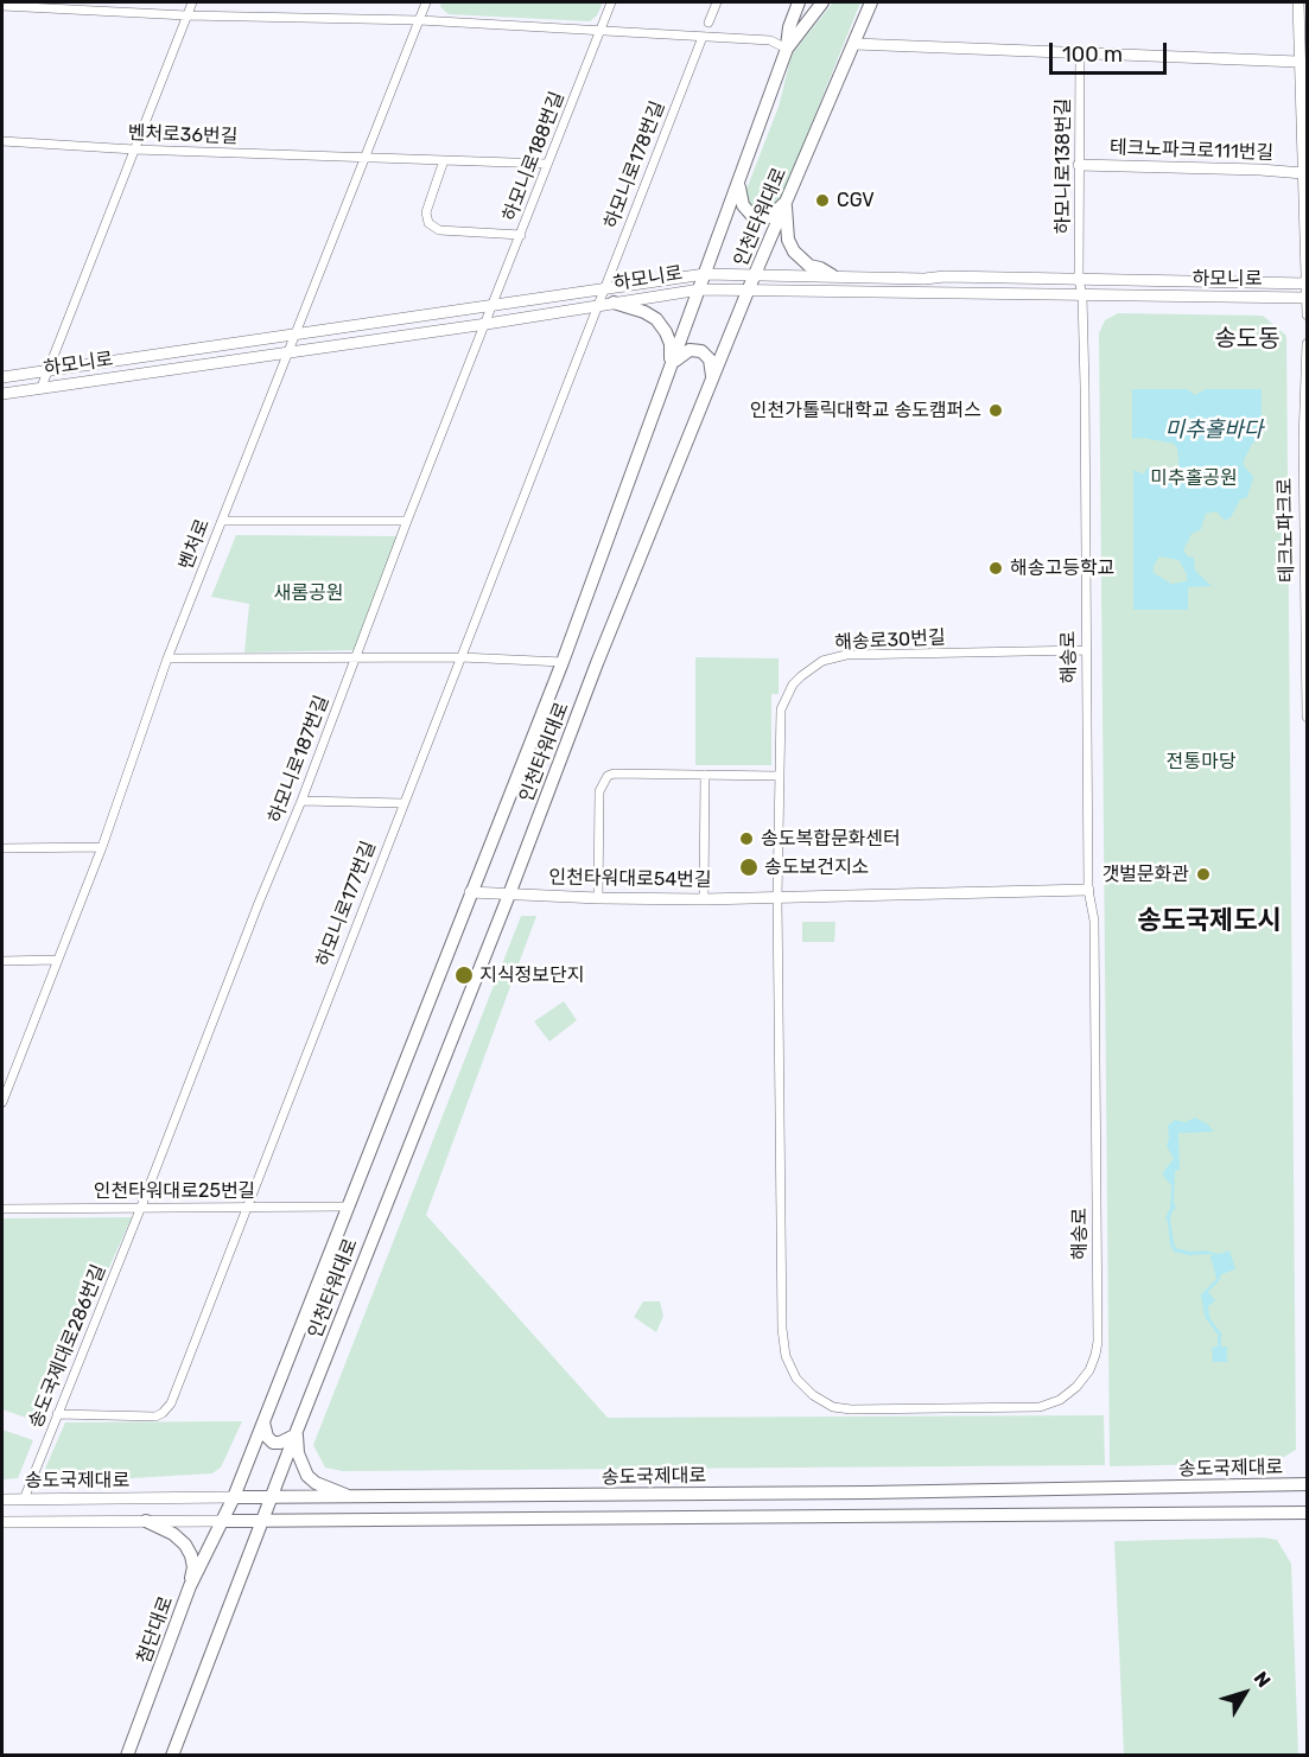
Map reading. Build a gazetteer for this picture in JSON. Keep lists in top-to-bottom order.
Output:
{
  "streets": {
    "main road": ["인천타워대로", "송도국제대로", "첨단대로"],
    "street": [
      "벤처로36번길",
      "테크노파크로111번길",
      "하모니로188번길",
      "하모니로178번길",
      "하모니로138번길",
      "하모니로",
      "테크노파크로",
      "벤처로",
      "해송로30번길",
      "해송로",
      "하모니로187번길",
      "인천타워대로54번길",
      "하모니로177번길",
      "인천타워대로25번길",
      "송도국제대로286번길"
    ]
  },
  "crossings": [
    ["벤처로36번길", "하모니로188번길"],
    ["벤처로36번길", "벤처로"],
    ["테크노파크로111번길", "하모니로138번길"],
    ["하모니로188번길", "하모니로"],
    ["하모니로188번길", "하모니로187번길"],
    ["하모니로178번길", "하모니로"],
    ["하모니로178번길", "하모니로177번길"],
    ["하모니로138번길", "하모니로"],
    ["하모니로138번길", "해송로"],
    ["인천타워대로", "하모니로"],
    ["인천타워대로", "인천타워대로54번길"],
    ["인천타워대로", "인천타워대로25번길"],
    ["인천타워대로", "송도국제대로"],
    ["인천타워대로", "첨단대로"],
    ["하모니로", "벤처로"],
    ["하모니로", "해송로"],
    ["하모니로", "하모니로187번길"],
    ["하모니로", "하모니로177번길"],
    ["해송로30번길", "해송로"],
    ["해송로30번길", "인천타워대로54번길"],
    ["해송로", "인천타워대로54번길"],
    ["하모니로187번길", "인천타워대로25번길"],
    ["하모니로187번길", "송도국제대로286번길"],
    ["하모니로177번길", "인천타워대로25번길"],
    ["하모니로177번길", "송도국제대로286번길"],
    ["인천타워대로25번길", "송도국제대로286번길"],
    ["송도국제대로286번길", "송도국제대로"],
    ["송도국제대로", "첨단대로"]
  ],
  "districts": ["송도동", "송도국제도시"],
  "water": ["미추홀바다"],
  "parks": ["미추홀공원", "새롬공원", "전통마당"],
  "places": [
    "CGV",
    "인천가톨릭대학교 송도캠퍼스",
    "해송고등학교",
    "송도복합문화센터",
    "송도보건지소",
    "갯벌문화관",
    "지식정보단지"
  ],
  "scale_bar": "100 m",
  "north": "top right"
}
